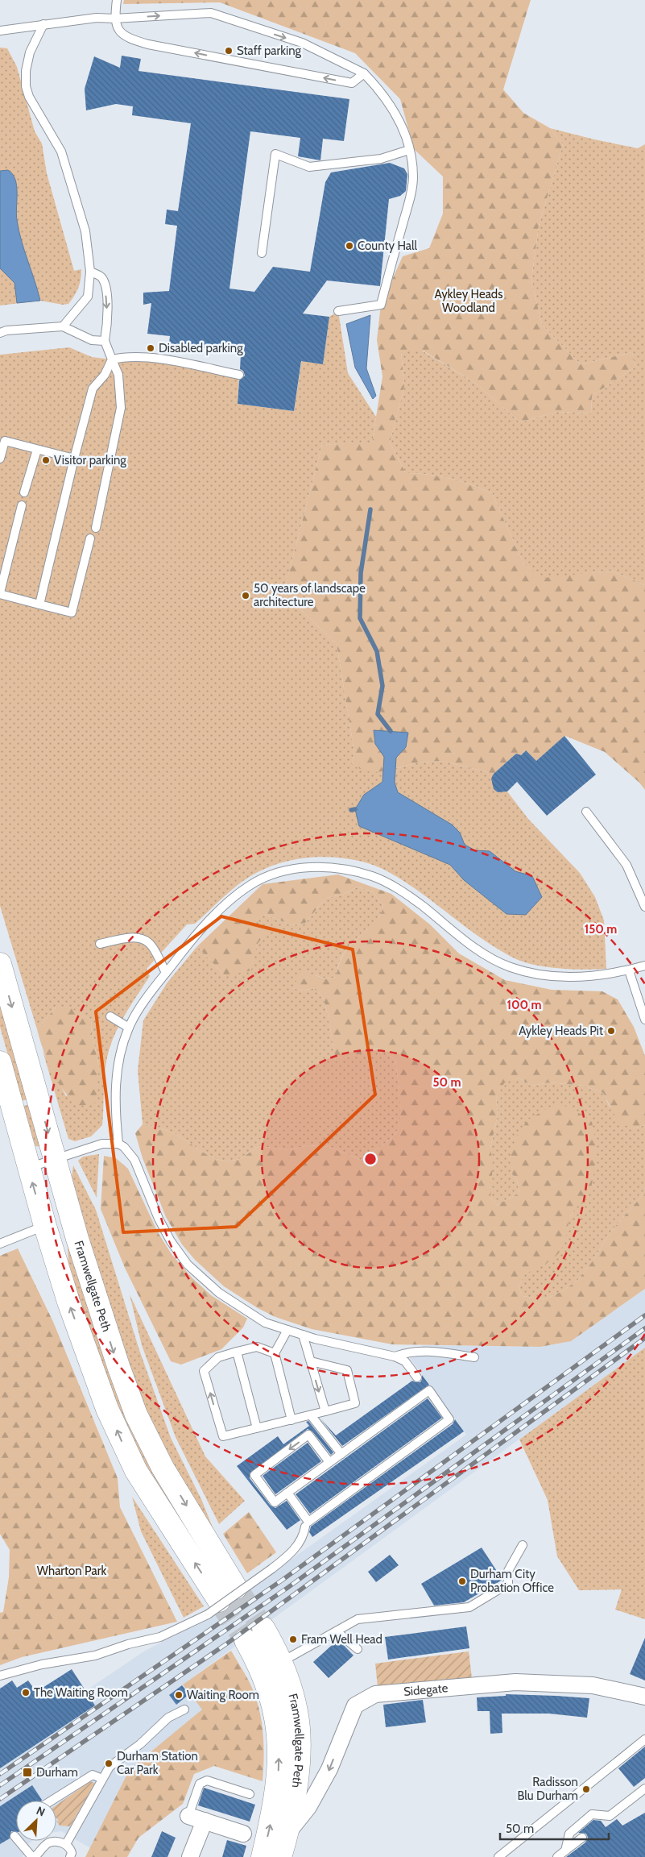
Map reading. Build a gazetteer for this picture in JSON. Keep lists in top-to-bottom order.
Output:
{
  "streets": {
    "highway": ["Framwellgate Peth"],
    "street": ["Sidegate"]
  },
  "crossings": [
    ["Framwellgate Peth", "Sidegate"]
  ],
  "one_way": ["Sidegate"],
  "parks": ["Aykley Heads Woodland", "Wharton Park"],
  "places": {
    "other": [
      "Staff parking",
      "County Hall",
      "Disabled parking",
      "Visitor parking",
      "50 years of landscape architecture",
      "Aykley Heads Pit",
      "Durham City Probation Office",
      "Fram Well Head",
      "The Waiting Room",
      "Waiting Room",
      "Durham Station Car Park",
      "Radisson Blu Durham"
    ],
    "transit": ["Durham"]
  },
  "scale_bar": "50 m",
  "north": "top right",
  "rings": ["150 m", "100 m", "50 m"]
}
